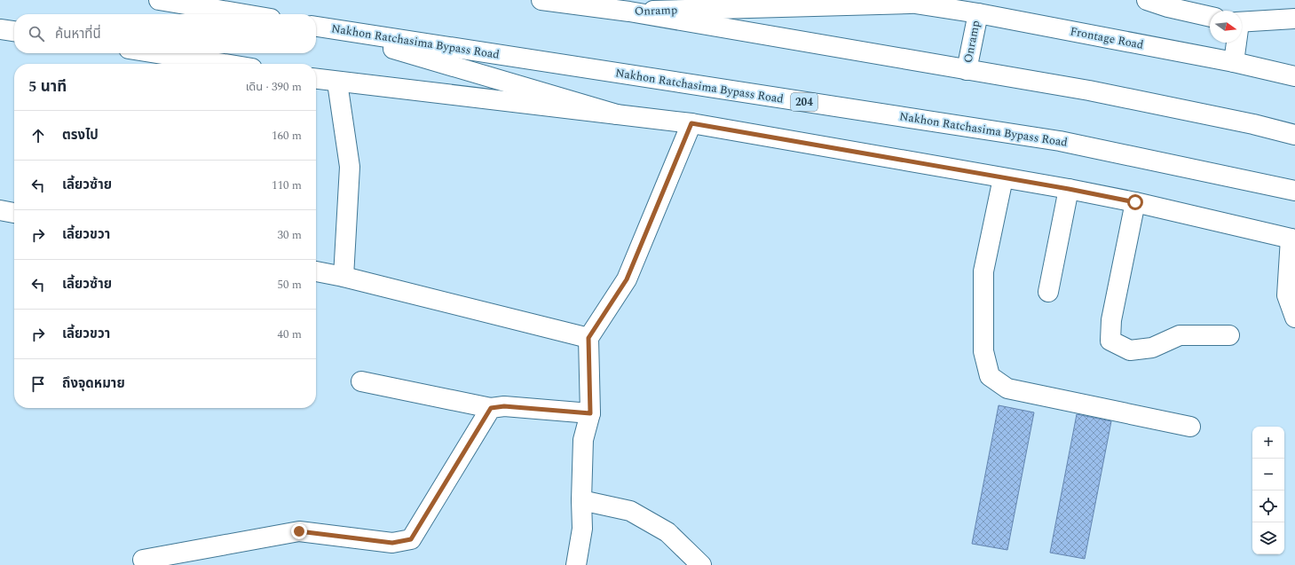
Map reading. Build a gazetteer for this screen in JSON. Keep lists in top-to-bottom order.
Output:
{
  "streets": {
    "main road": [
      "Onramp",
      "Frontage Road",
      "Nakhon Ratchasima Bypass Road",
      "204"
    ]
  },
  "crossings": [
    ["Onramp", "Frontage Road"]
  ],
  "north": "right",
  "page": {
    "search": "ค้นหาที่นี่",
    "heading": ["5 นาที", "เดิน · 390 m"],
    "list": [
      ["ตรงไป", "160 m"],
      ["เลี้ยวซ้าย", "110 m"],
      ["เลี้ยวขวา", "30 m"],
      ["เลี้ยวซ้าย", "50 m"],
      ["เลี้ยวขวา", "40 m"],
      "ถึงจุดหมาย"
    ],
    "map_buttons": ["+", "−"]
  }
}
